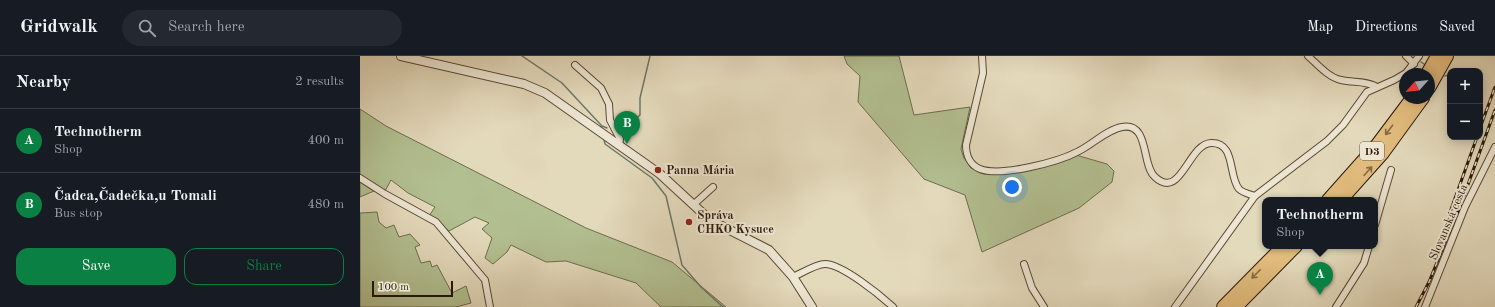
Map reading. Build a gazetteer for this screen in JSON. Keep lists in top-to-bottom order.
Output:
{
  "streets": {
    "highway": ["D3"],
    "street": ["Slovanská cesta"]
  },
  "places": ["Panna Mária", "Správa CHKO Kysuce"],
  "scale_bar": "100 m",
  "north": "bottom left",
  "page": {
    "header": "Gridwalk",
    "search": "Search here",
    "nav": ["Map", "Directions", "Saved"],
    "heading": ["Nearby", "2 results"],
    "map_buttons": ["+", "−"],
    "list": [
      {
        "mark": "A",
        "name": "Technotherm",
        "note": "Shop",
        "value": "400 m"
      },
      {
        "mark": "B",
        "name": "Čadca,Čadečka,u Tomali",
        "note": "Bus stop",
        "value": "480 m"
      }
    ],
    "pins": ["B", "A"],
    "popup": ["Technotherm", "Shop"],
    "buttons": ["Save", "Share"],
    "scale": "100 m"
  }
}
